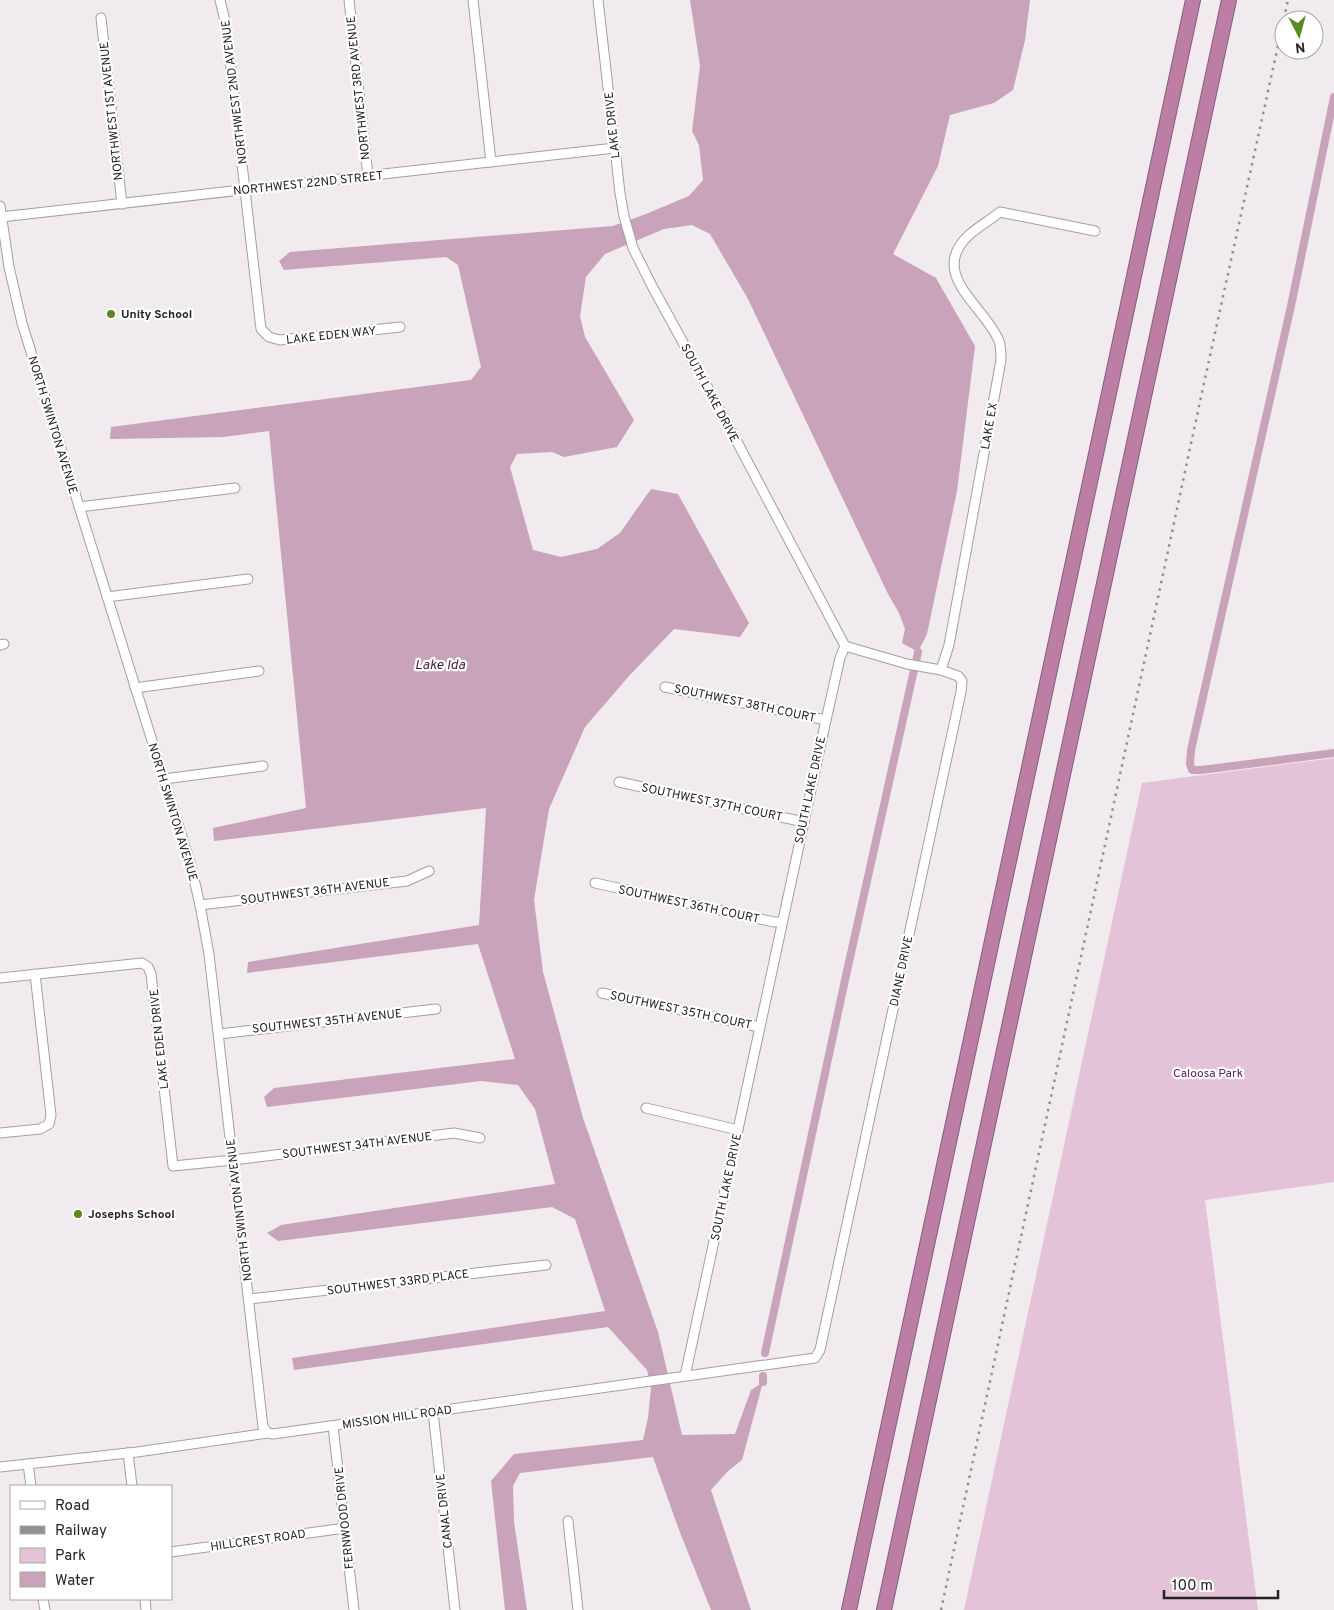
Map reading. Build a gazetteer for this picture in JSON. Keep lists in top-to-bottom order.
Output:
{
  "streets": {
    "street": [
      "NORTHWEST 3RD AVENUE",
      "NORTHWEST 2ND AVENUE",
      "NORTHWEST 1ST AVENUE",
      "LAKE DRIVE",
      "NORTHWEST 22ND STREET",
      "LAKE EDEN WAY",
      "SOUTH LAKE DRIVE",
      "NORTH SWINTON AVENUE",
      "LAKE EX",
      "SOUTHWEST 38TH COURT",
      "SOUTHWEST 37TH COURT",
      "SOUTHWEST 36TH AVENUE",
      "SOUTHWEST 36TH COURT",
      "DIANE DRIVE",
      "SOUTHWEST 35TH COURT",
      "SOUTHWEST 35TH AVENUE",
      "LAKE EDEN DRIVE",
      "SOUTHWEST 34TH AVENUE",
      "SOUTHWEST 33RD PLACE",
      "MISSION HILL ROAD",
      "CANAL DRIVE",
      "FERNWOOD DRIVE",
      "HILLCREST ROAD"
    ]
  },
  "crossings": [
    ["NORTHWEST 3RD AVENUE", "NORTHWEST 22ND STREET"],
    ["NORTHWEST 2ND AVENUE", "NORTHWEST 22ND STREET"],
    ["NORTHWEST 2ND AVENUE", "LAKE EDEN WAY"],
    ["NORTHWEST 1ST AVENUE", "NORTHWEST 22ND STREET"],
    ["LAKE DRIVE", "NORTHWEST 22ND STREET"],
    ["LAKE DRIVE", "SOUTH LAKE DRIVE"],
    ["NORTHWEST 22ND STREET", "NORTH SWINTON AVENUE"],
    ["SOUTH LAKE DRIVE", "SOUTHWEST 38TH COURT"],
    ["SOUTH LAKE DRIVE", "SOUTHWEST 37TH COURT"],
    ["SOUTH LAKE DRIVE", "SOUTHWEST 36TH COURT"],
    ["SOUTH LAKE DRIVE", "DIANE DRIVE"],
    ["SOUTH LAKE DRIVE", "SOUTHWEST 35TH COURT"],
    ["SOUTH LAKE DRIVE", "MISSION HILL ROAD"],
    ["NORTH SWINTON AVENUE", "SOUTHWEST 36TH AVENUE"],
    ["NORTH SWINTON AVENUE", "SOUTHWEST 35TH AVENUE"],
    ["NORTH SWINTON AVENUE", "LAKE EDEN DRIVE"],
    ["NORTH SWINTON AVENUE", "SOUTHWEST 34TH AVENUE"],
    ["NORTH SWINTON AVENUE", "SOUTHWEST 33RD PLACE"],
    ["NORTH SWINTON AVENUE", "MISSION HILL ROAD"],
    ["LAKE EX", "DIANE DRIVE"],
    ["DIANE DRIVE", "MISSION HILL ROAD"],
    ["LAKE EDEN DRIVE", "SOUTHWEST 34TH AVENUE"],
    ["MISSION HILL ROAD", "CANAL DRIVE"],
    ["MISSION HILL ROAD", "FERNWOOD DRIVE"],
    ["FERNWOOD DRIVE", "HILLCREST ROAD"]
  ],
  "water": ["Lake Ida"],
  "parks": ["Caloosa Park"],
  "places": ["Unity School", "Josephs School"],
  "legend": [
    "Road",
    "Railway",
    "Park",
    "Water"
  ],
  "scale_bar": "100 m",
  "north": "bottom"
}
